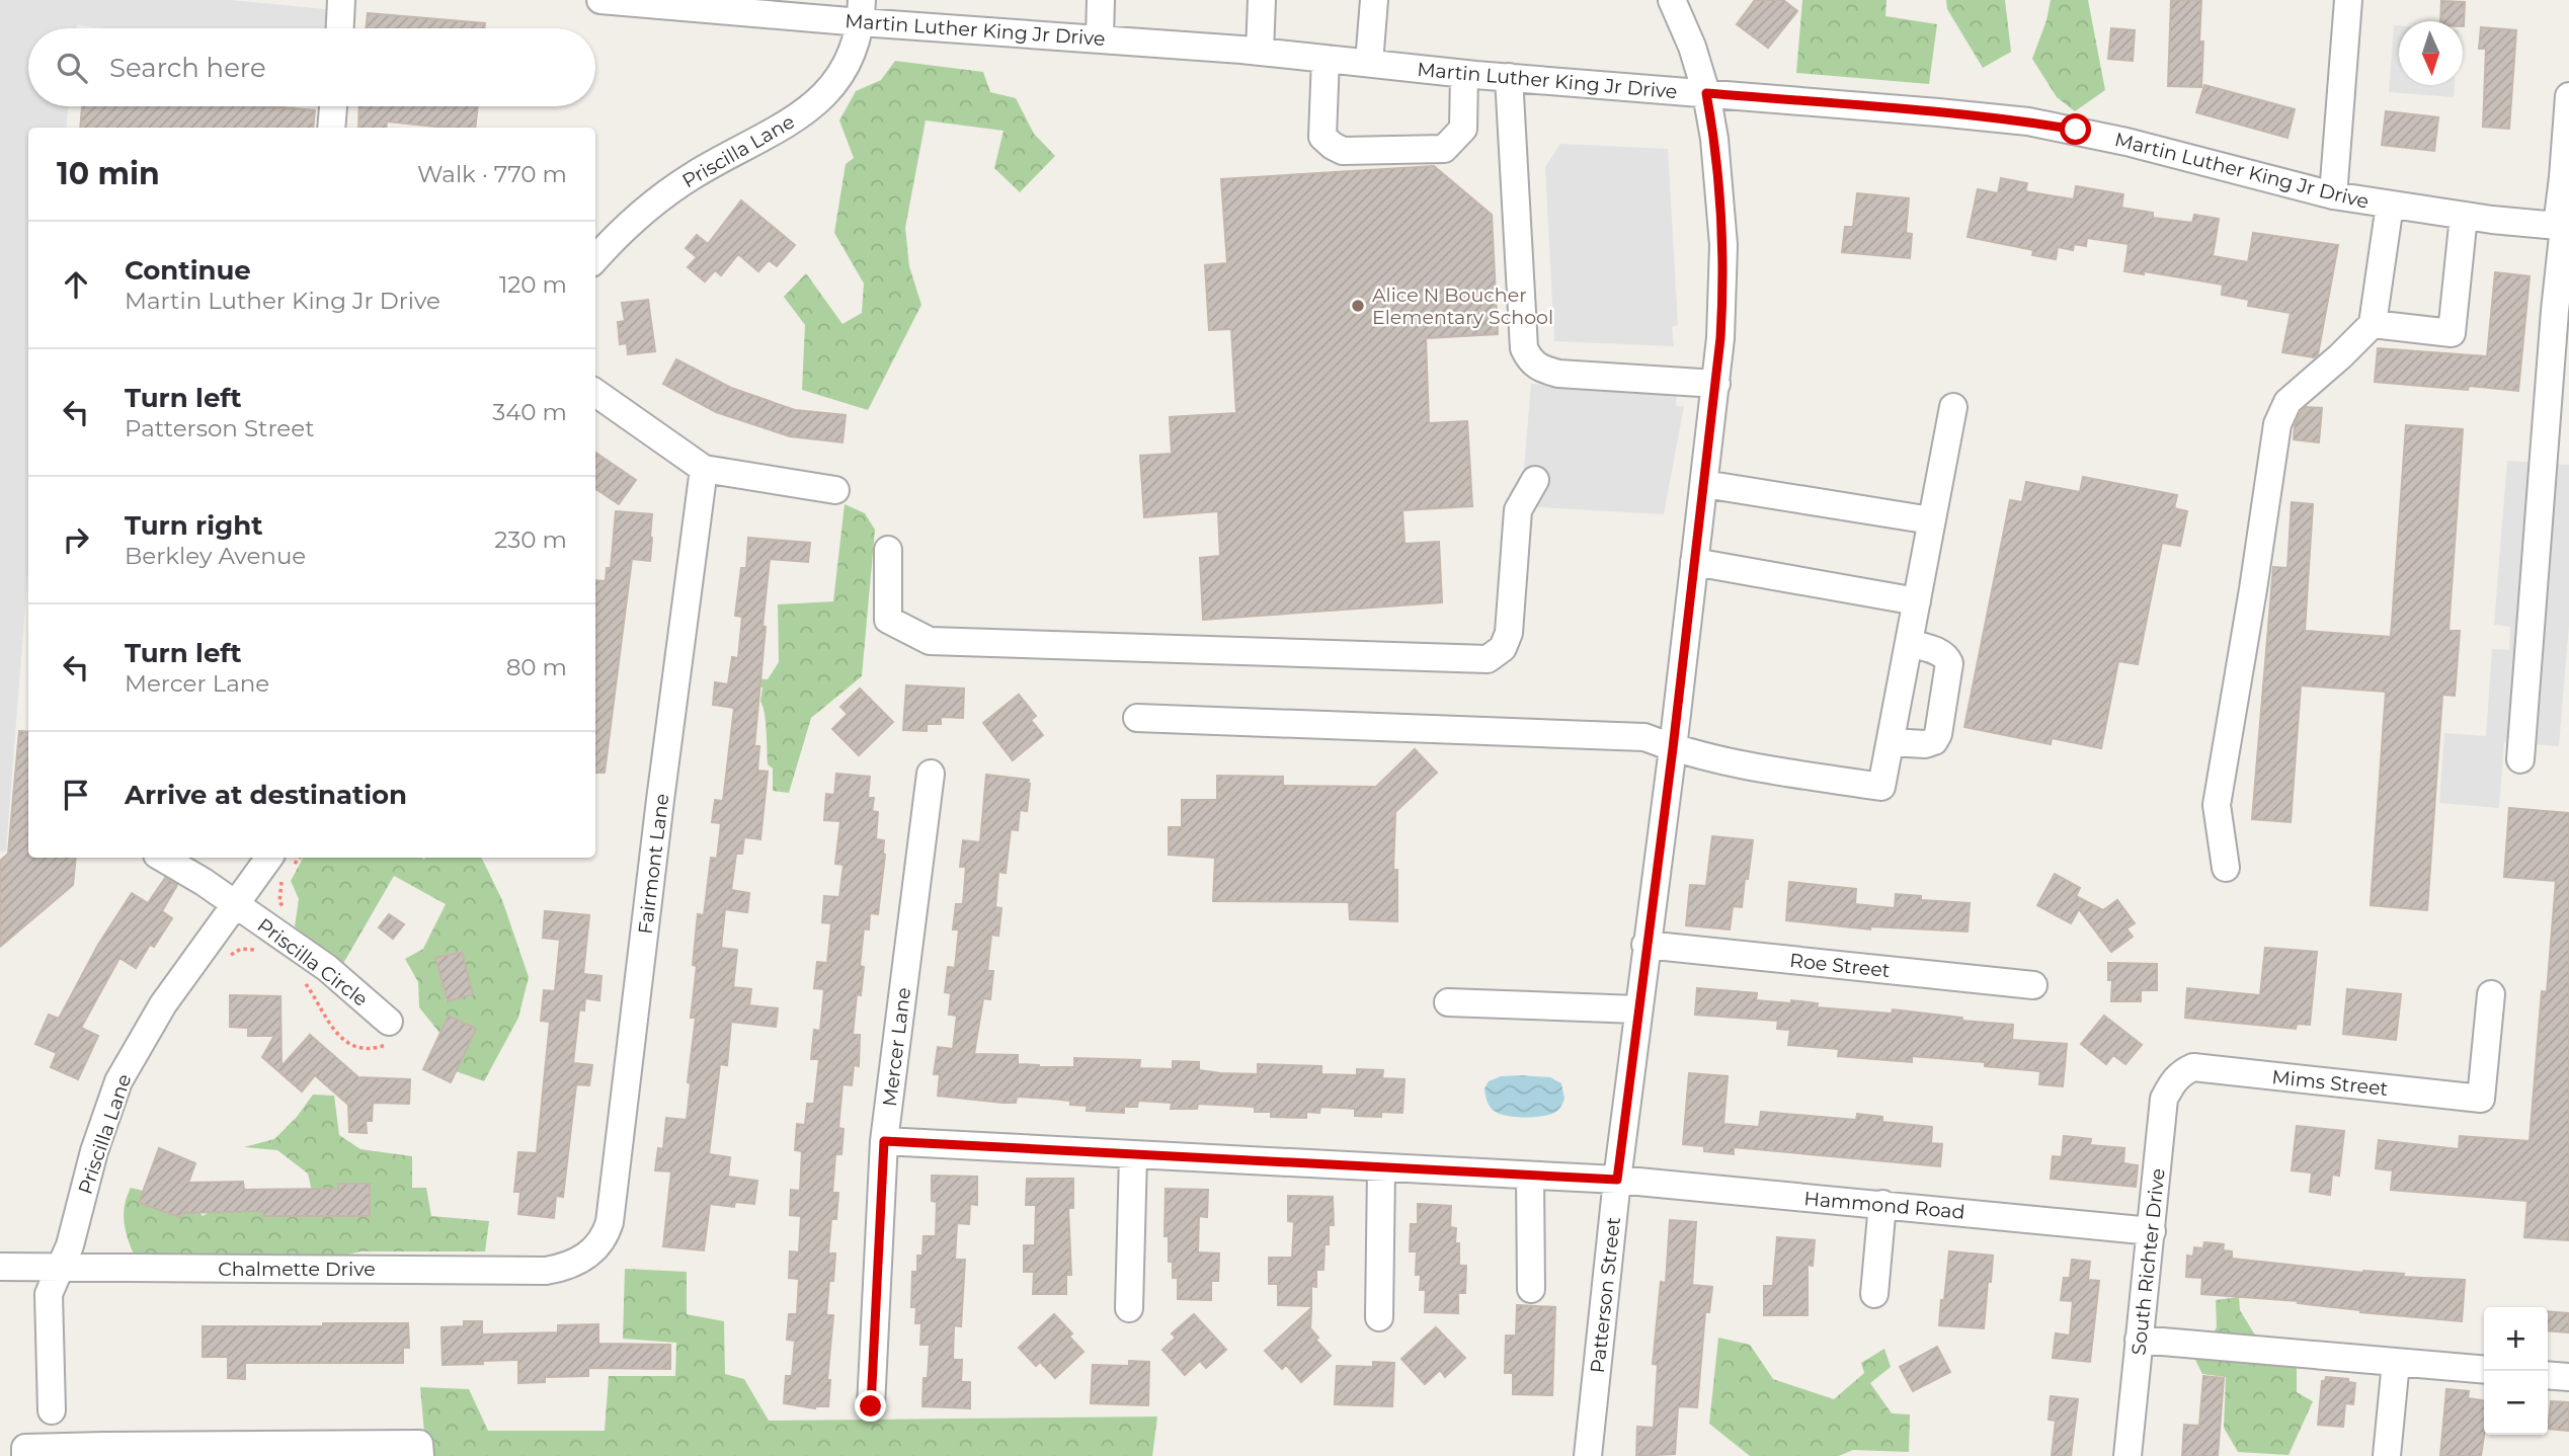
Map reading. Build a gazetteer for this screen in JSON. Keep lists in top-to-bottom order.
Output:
{
  "streets": {
    "street": [
      "Martin Luther King Jr Drive",
      "Priscilla Lane",
      "Fairmont Lane",
      "Priscilla Circle",
      "Roe Street",
      "Mercer Lane",
      "Mims Street",
      "Hammond Road",
      "South Richter Drive",
      "Chalmette Drive",
      "Patterson Street"
    ]
  },
  "crossings": [
    ["Martin Luther King Jr Drive", "Priscilla Lane"],
    ["Martin Luther King Jr Drive", "Patterson Street"],
    ["Priscilla Lane", "Priscilla Circle"],
    ["Priscilla Lane", "Chalmette Drive"],
    ["Fairmont Lane", "Chalmette Drive"],
    ["Roe Street", "Patterson Street"],
    ["Mercer Lane", "Hammond Road"],
    ["Mims Street", "South Richter Drive"],
    ["Hammond Road", "South Richter Drive"],
    ["Hammond Road", "Patterson Street"]
  ],
  "places": ["Alice N Boucher Elementary School"],
  "north": "bottom",
  "page": {
    "search": "Search here",
    "heading": ["10 min", "Walk · 770 m"],
    "list": [
      ["Continue", "Martin Luther King Jr Drive", "120 m"],
      ["Turn left", "Patterson Street", "340 m"],
      ["Turn right", "Berkley Avenue", "230 m"],
      ["Turn left", "Mercer Lane", "80 m"],
      "Arrive at destination"
    ],
    "map_buttons": ["+", "−"]
  }
}
